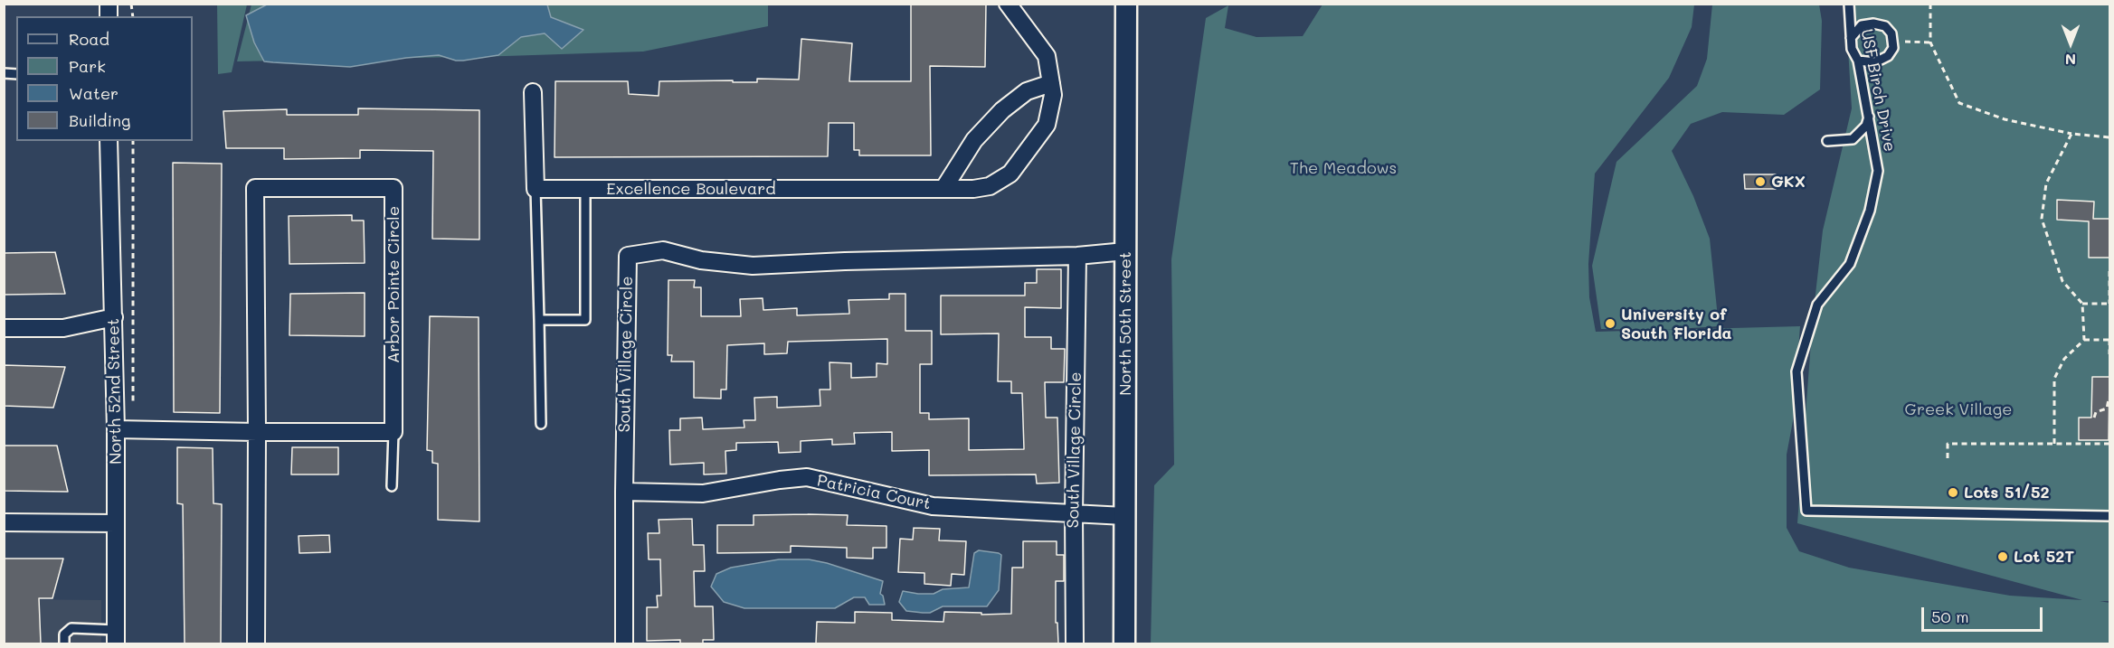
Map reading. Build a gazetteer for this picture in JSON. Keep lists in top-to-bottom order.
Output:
{
  "streets": {
    "street": [
      "Excellence Boulevard",
      "Arbor Pointe Circle",
      "North 50th Street",
      "South Village Circle",
      "North 52nd Street",
      "Patricia Court"
    ],
    "lane": ["USF Birch Drive"]
  },
  "crossings": [
    ["North 50th Street", "South Village Circle"],
    ["North 50th Street", "Patricia Court"],
    ["South Village Circle", "Patricia Court"]
  ],
  "parks": ["The Meadows", "Greek Village"],
  "places": [
    "GKX",
    "University of South Florida",
    "Lots 51/52",
    "Lot 52T"
  ],
  "legend": [
    "Road",
    "Park",
    "Water",
    "Building"
  ],
  "scale_bar": "50 m",
  "north": "bottom"
}
